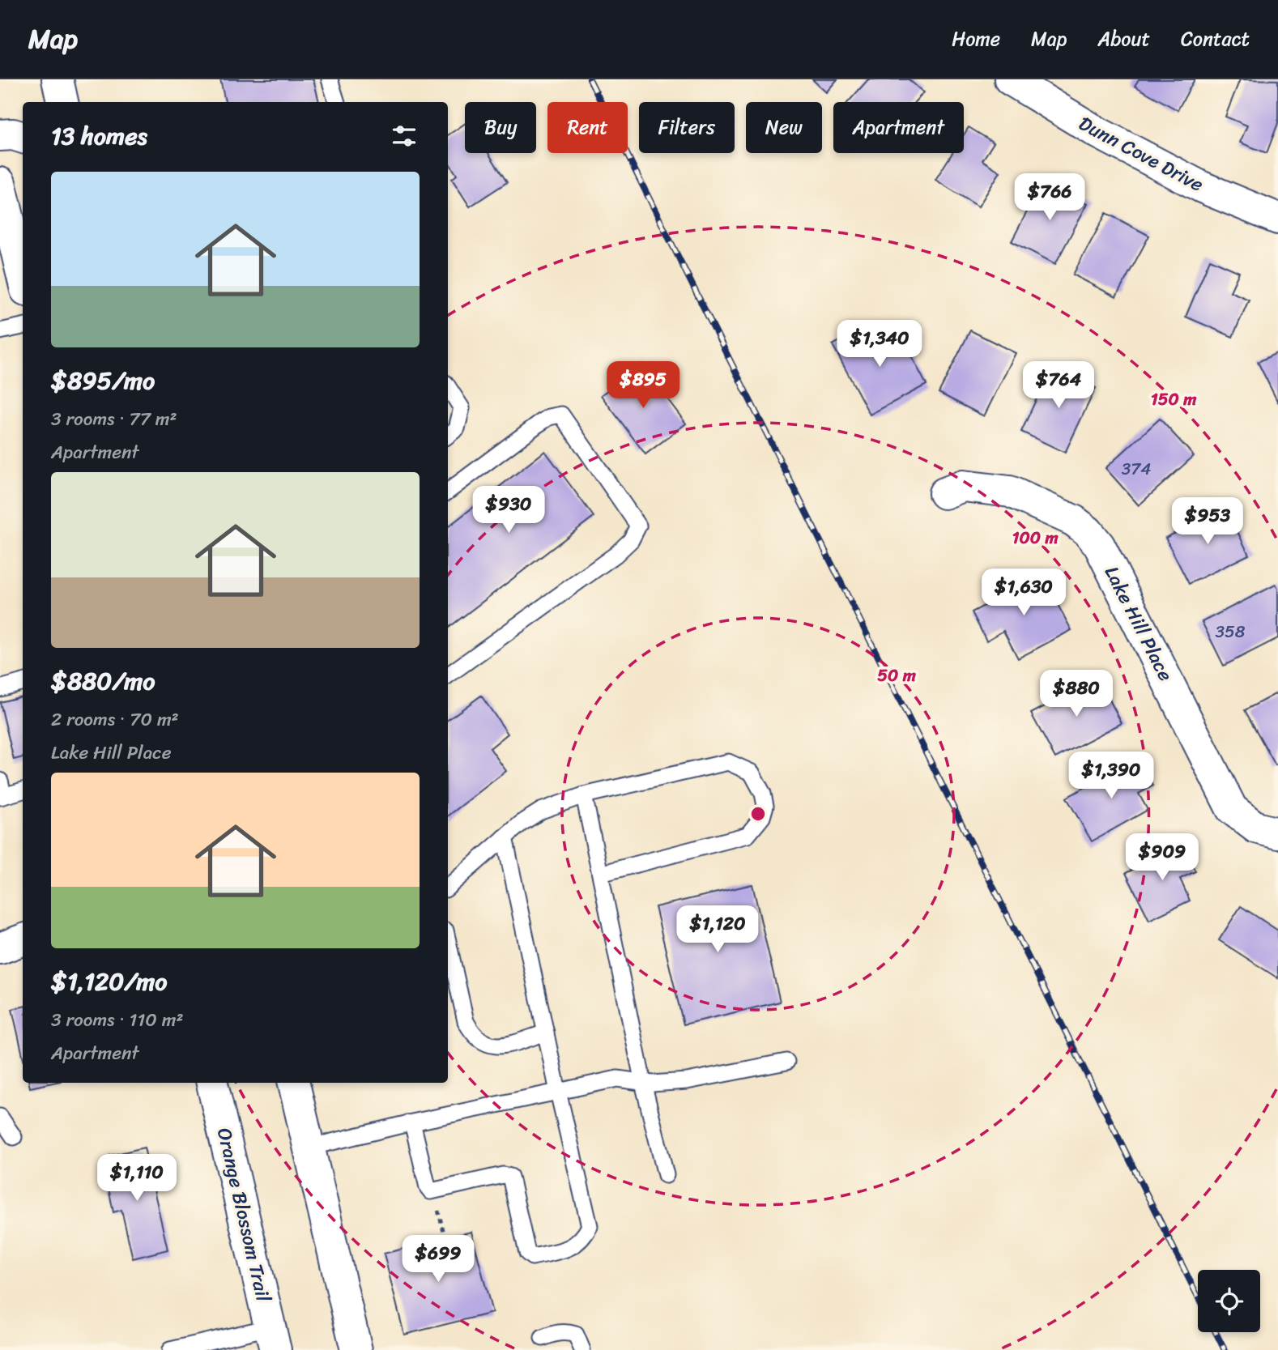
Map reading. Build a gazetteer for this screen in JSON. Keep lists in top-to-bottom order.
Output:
{
  "streets": {
    "street": ["Dunn Cove Drive", "Lake Hill Place", "Orange Blossom Trail"]
  },
  "house_numbers": ["374", "358"],
  "page": {
    "header": "Map",
    "nav": [
      "Home",
      "Map",
      "About",
      "Contact"
    ],
    "chip": [
      "Buy",
      "Rent",
      "Filters",
      "New",
      "Apartment"
    ],
    "heading": "13 homes",
    "list": [
      {
        "name": "$895/mo",
        "note": "3 rooms · 77 m² · Apartment"
      },
      {
        "name": "$880/mo",
        "note": "2 rooms · 70 m² · Lake Hill Place"
      },
      {
        "name": "$1,120/mo",
        "note": "3 rooms · 110 m² · Apartment"
      }
    ],
    "price": [
      "$766",
      "$1,340",
      "$895",
      "$764",
      "$930",
      "$953",
      "$1,630",
      "$880",
      "$1,390",
      "$909",
      "$1,120",
      "$1,110",
      "$699"
    ]
  },
  "rings": ["150 m", "100 m", "50 m"]
}
